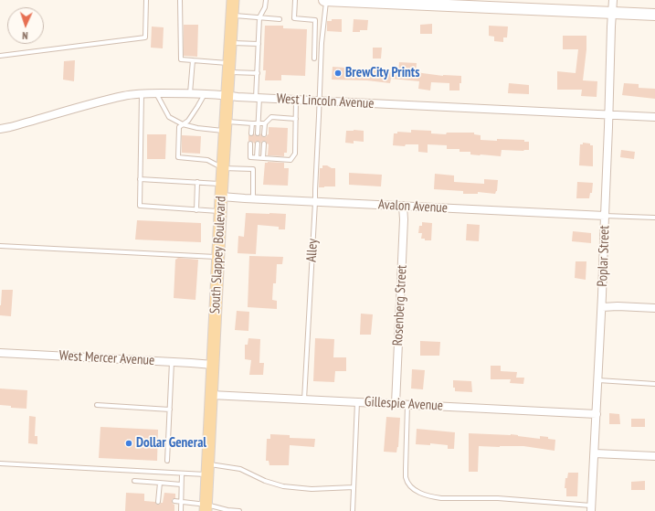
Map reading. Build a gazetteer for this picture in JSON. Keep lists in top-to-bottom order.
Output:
{
  "streets": {
    "main road": ["South Slappey Boulevard"],
    "street": [
      "West Lincoln Avenue",
      "Avalon Avenue",
      "Poplar Street",
      "Rosenberg Street",
      "West Mercer Avenue",
      "Gillespie Avenue"
    ],
    "lane": ["Alley"]
  },
  "crossings": [
    ["West Lincoln Avenue", "Alley"],
    ["West Lincoln Avenue", "South Slappey Boulevard"],
    ["West Lincoln Avenue", "Poplar Street"],
    ["Avalon Avenue", "Alley"],
    ["Avalon Avenue", "South Slappey Boulevard"],
    ["Avalon Avenue", "Poplar Street"],
    ["Avalon Avenue", "Rosenberg Street"],
    ["Alley", "Gillespie Avenue"],
    ["South Slappey Boulevard", "West Mercer Avenue"],
    ["South Slappey Boulevard", "Gillespie Avenue"],
    ["Poplar Street", "Gillespie Avenue"],
    ["Rosenberg Street", "Gillespie Avenue"]
  ],
  "places": ["BrewCity Prints", "Dollar General"],
  "north": "bottom"
}
